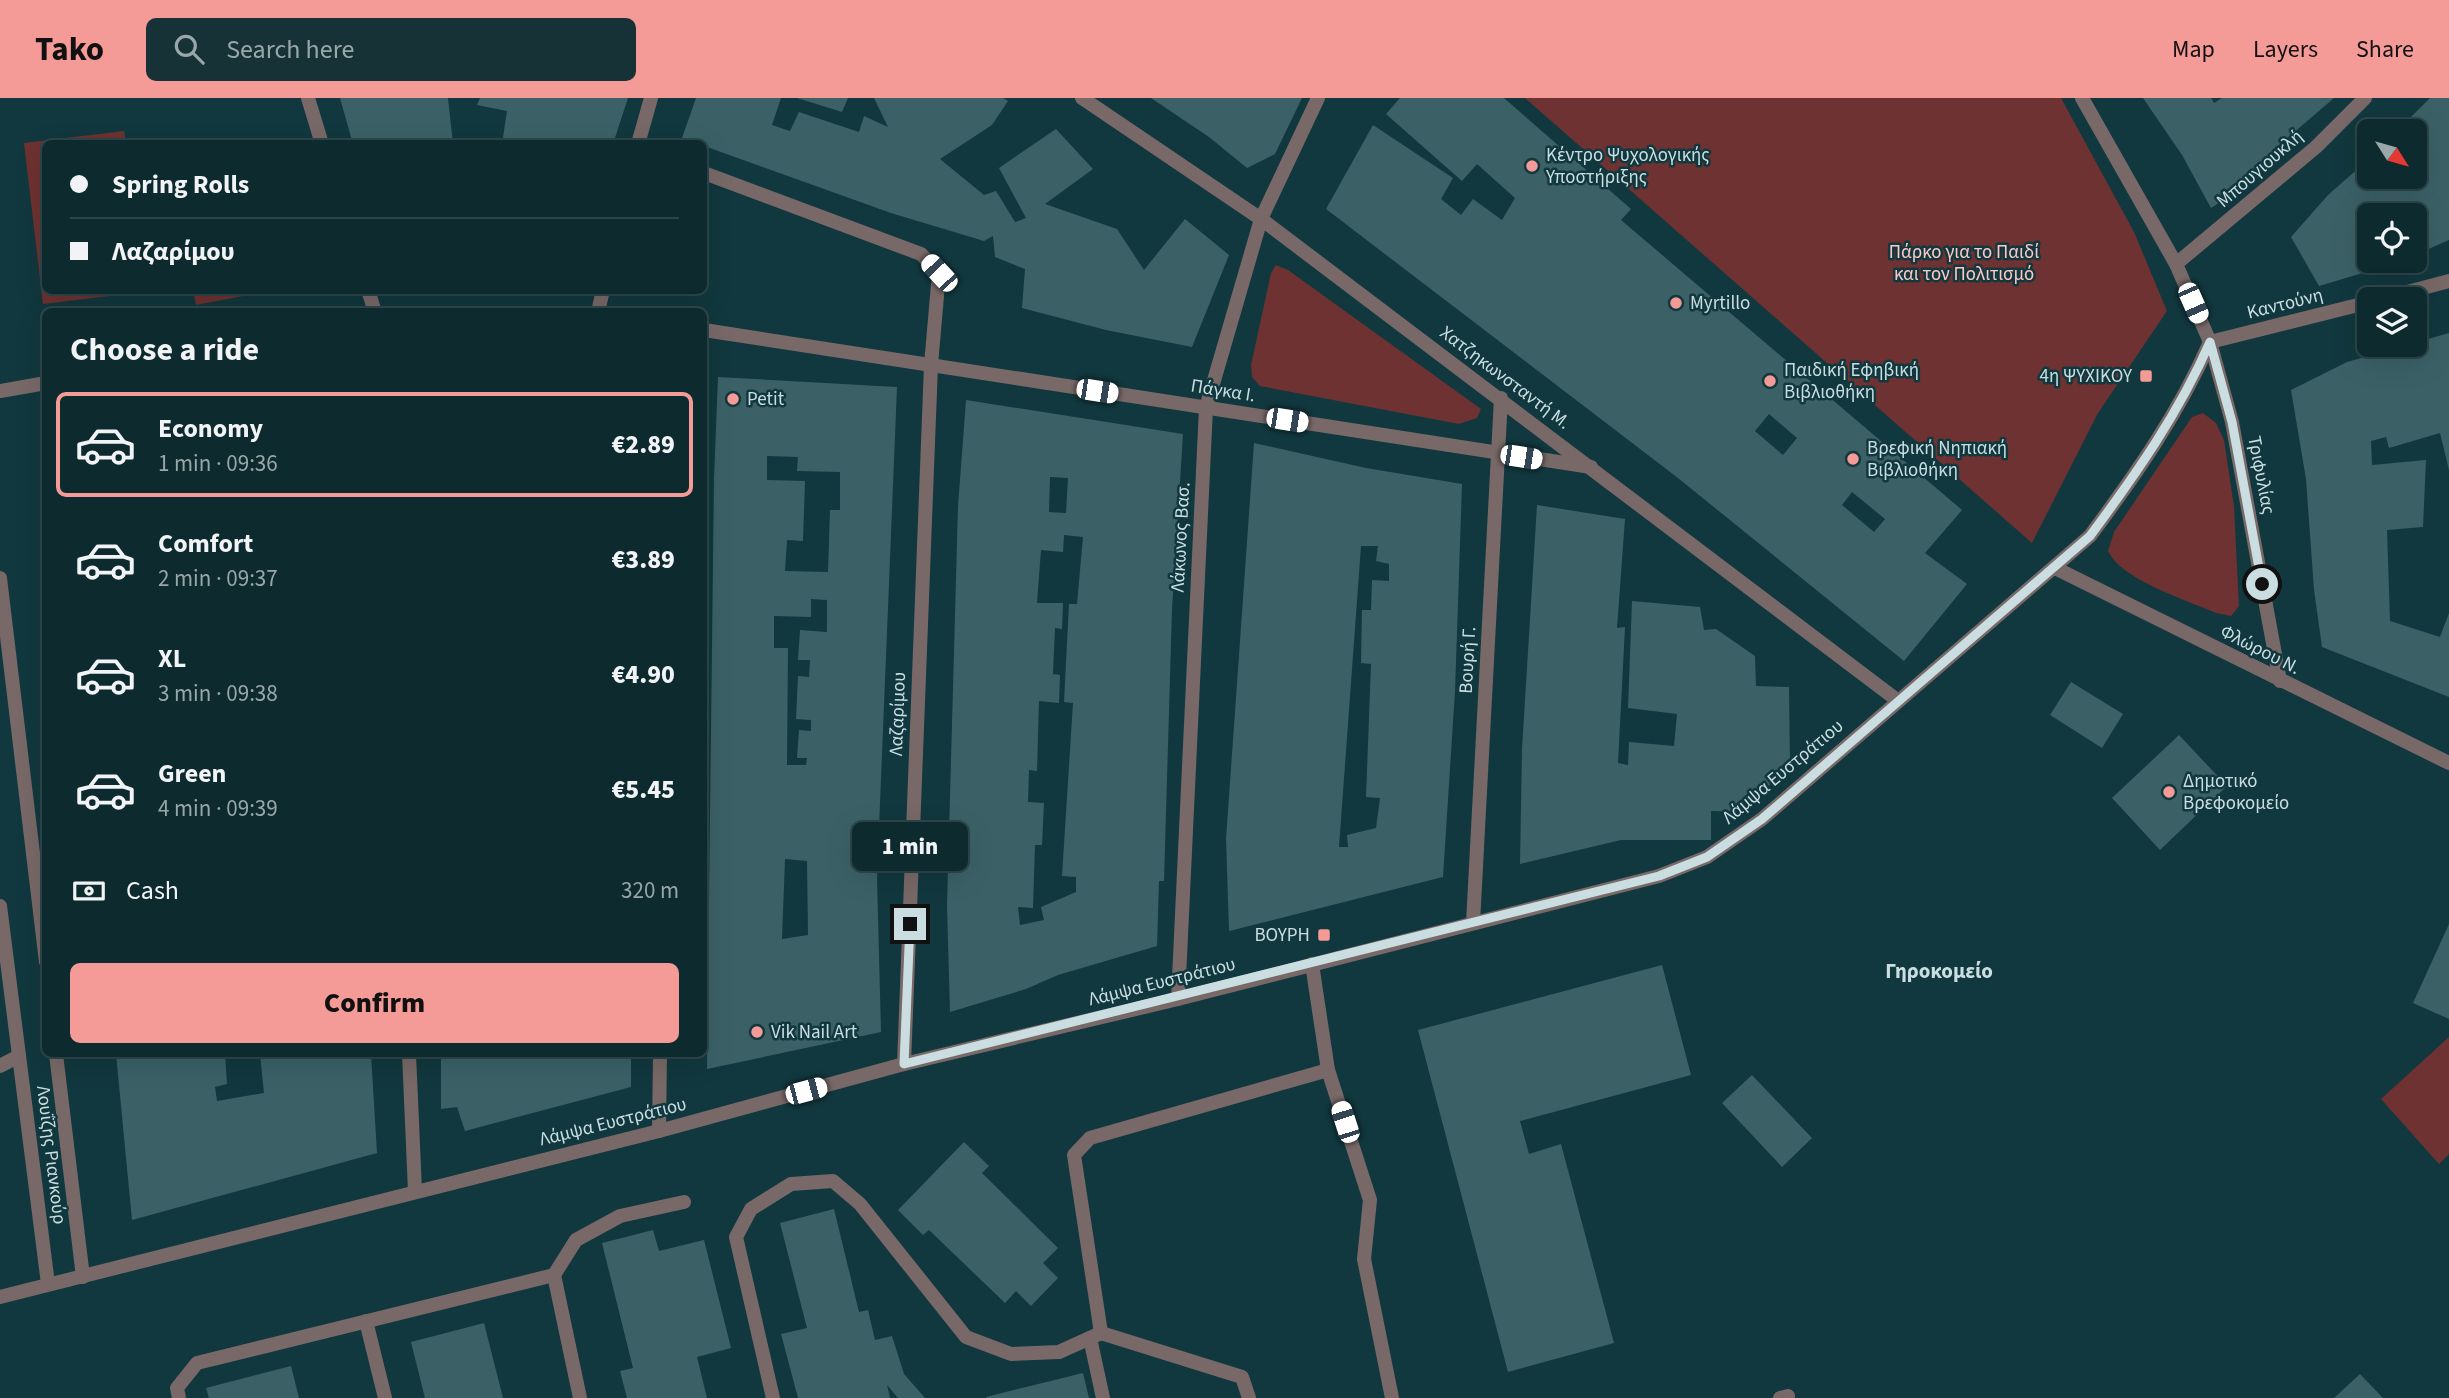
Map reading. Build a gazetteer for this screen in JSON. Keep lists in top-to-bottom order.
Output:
{
  "streets": {
    "street": [
      "Μπουγιουκλή",
      "Καντούνη",
      "Χατζηκωνσταντή Μ.",
      "Πάγκα Ι.",
      "Τριφυλίας",
      "Λάκωνος Βασ.",
      "Φλώρου Ν.",
      "Βουρή Γ.",
      "Λαζαρίμου",
      "Λάμψα Ευστράτιου",
      "Λουΐζης Ριανκούρ"
    ]
  },
  "crossings": [
    ["Μπουγιουκλή", "Τριφυλίας"],
    ["Καντούνη", "Τριφυλίας"],
    ["Καντούνη", "Λάμψα Ευστράτιου"],
    ["Χατζηκωνσταντή Μ.", "Πάγκα Ι."],
    ["Χατζηκωνσταντή Μ.", "Λάκωνος Βασ."],
    ["Χατζηκωνσταντή Μ.", "Βουρή Γ."],
    ["Χατζηκωνσταντή Μ.", "Λάμψα Ευστράτιου"],
    ["Πάγκα Ι.", "Λάκωνος Βασ."],
    ["Πάγκα Ι.", "Βουρή Γ."],
    ["Πάγκα Ι.", "Λαζαρίμου"],
    ["Τριφυλίας", "Φλώρου Ν."],
    ["Τριφυλίας", "Λάμψα Ευστράτιου"],
    ["Λάκωνος Βασ.", "Λάμψα Ευστράτιου"],
    ["Φλώρου Ν.", "Λάμψα Ευστράτιου"],
    ["Βουρή Γ.", "Λάμψα Ευστράτιου"],
    ["Λαζαρίμου", "Λάμψα Ευστράτιου"],
    ["Λάμψα Ευστράτιου", "Λουΐζης Ριανκούρ"]
  ],
  "districts": ["Γηροκομείο"],
  "parks": ["Πάρκο για το Παιδί και τον Πολιτισμό"],
  "places": {
    "other": [
      "Κέντρο Ψυχολογικής Υποστήριξης",
      "Myrtillo",
      "Παιδική Εφηβική Βιβλιοθήκη",
      "Petit",
      "Βρεφική Νηπιακή Βιβλιοθήκη",
      "Δημοτικό Βρεφοκομείο",
      "Vik Nail Art"
    ],
    "transit": ["4η ΨΥΧΙΚΟΥ", "ΒΟΥΡΗ"]
  },
  "north": "bottom right",
  "page": {
    "header": "Tako",
    "search": "Search here",
    "nav": ["Map", "Layers", "Share"],
    "banner": ["Spring Rolls", "Λαζαρίμου"],
    "heading": "Choose a ride",
    "list": [
      {
        "name": "Economy",
        "note": "1 min · 09:36",
        "value": "€2.89"
      },
      {
        "name": "Comfort",
        "note": "2 min · 09:37",
        "value": "€3.89"
      },
      {
        "name": "XL",
        "note": "3 min · 09:38",
        "value": "€4.90"
      },
      {
        "name": "Green",
        "note": "4 min · 09:39",
        "value": "€5.45"
      }
    ],
    "bubble": "1 min",
    "pay": ["Cash", "320 m"],
    "buttons": "Confirm"
  }
}
